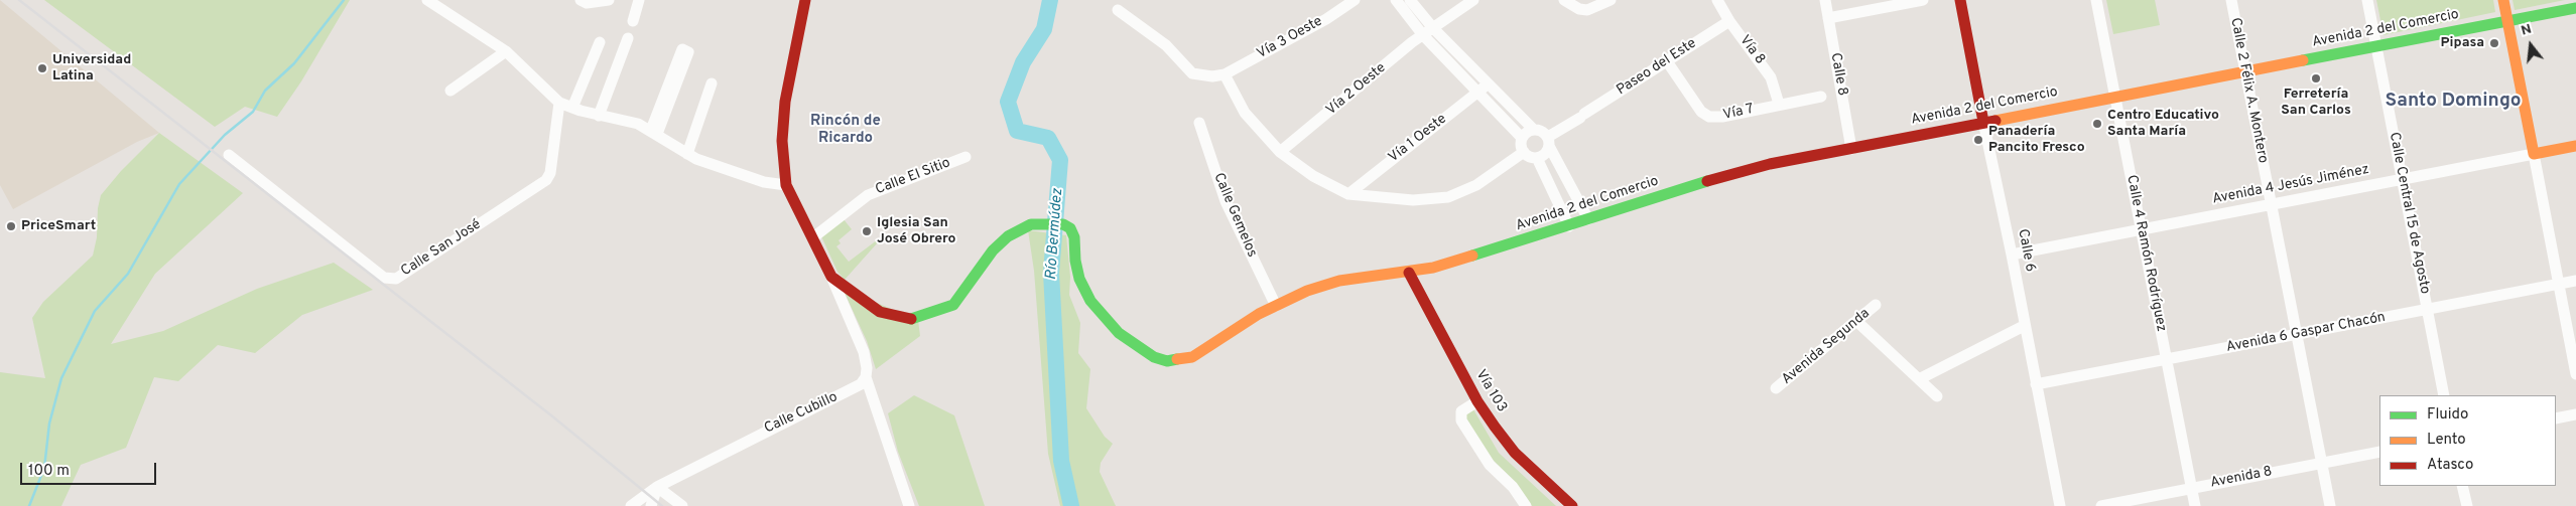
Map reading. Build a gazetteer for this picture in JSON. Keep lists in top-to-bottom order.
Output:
{
  "streets": {
    "main road": [
      "Avenida 2 del Comercio",
      "Avenida 4 Jesús Jiménez",
      "Calle 6",
      "Vía 103"
    ],
    "street": [
      "Vía 3 Oeste",
      "Vía 8",
      "Paseo del Este",
      "Calle 8",
      "Vía 2 Oeste",
      "Calle 2 Félix A. Montero",
      "Vía 7",
      "Vía 1 Oeste",
      "Calle El Sitio",
      "Calle Central 15 de Agosto",
      "Calle Gemelos",
      "Calle San José",
      "Calle 4 Ramón Rodríguez",
      "Avenida 6 Gaspar Chacón",
      "Avenida Segunda",
      "Calle Cubillo",
      "Avenida 8"
    ]
  },
  "crossings": [
    ["Avenida 2 del Comercio", "Calle 8"],
    ["Avenida 2 del Comercio", "Calle 2 Félix A. Montero"],
    ["Avenida 2 del Comercio", "Calle Central 15 de Agosto"],
    ["Avenida 2 del Comercio", "Calle Gemelos"],
    ["Avenida 2 del Comercio", "Calle 6"],
    ["Avenida 2 del Comercio", "Calle 4 Ramón Rodríguez"],
    ["Avenida 2 del Comercio", "Vía 103"],
    ["Vía 8", "Paseo del Este"],
    ["Vía 8", "Vía 7"],
    ["Paseo del Este", "Vía 7"],
    ["Calle 2 Félix A. Montero", "Avenida 4 Jesús Jiménez"],
    ["Calle 2 Félix A. Montero", "Avenida 6 Gaspar Chacón"],
    ["Calle 2 Félix A. Montero", "Avenida 8"],
    ["Avenida 4 Jesús Jiménez", "Calle Central 15 de Agosto"],
    ["Avenida 4 Jesús Jiménez", "Calle 6"],
    ["Avenida 4 Jesús Jiménez", "Calle 4 Ramón Rodríguez"],
    ["Calle Central 15 de Agosto", "Avenida 6 Gaspar Chacón"],
    ["Calle 6", "Avenida 6 Gaspar Chacón"],
    ["Calle 4 Ramón Rodríguez", "Avenida 6 Gaspar Chacón"],
    ["Calle 4 Ramón Rodríguez", "Avenida 8"]
  ],
  "districts": ["Santo Domingo", "Rincón de Ricardo"],
  "water": ["Río Bermúdez"],
  "places": [
    "Pipasa",
    "Universidad Latina",
    "Ferretería San Carlos",
    "Centro Educativo Santa María",
    "Panadería Pancito Fresco",
    "PriceSmart",
    "Iglesia San José Obrero"
  ],
  "legend": ["Fluido", "Lento", "Atasco"],
  "scale_bar": "100 m",
  "north": "top"
}
